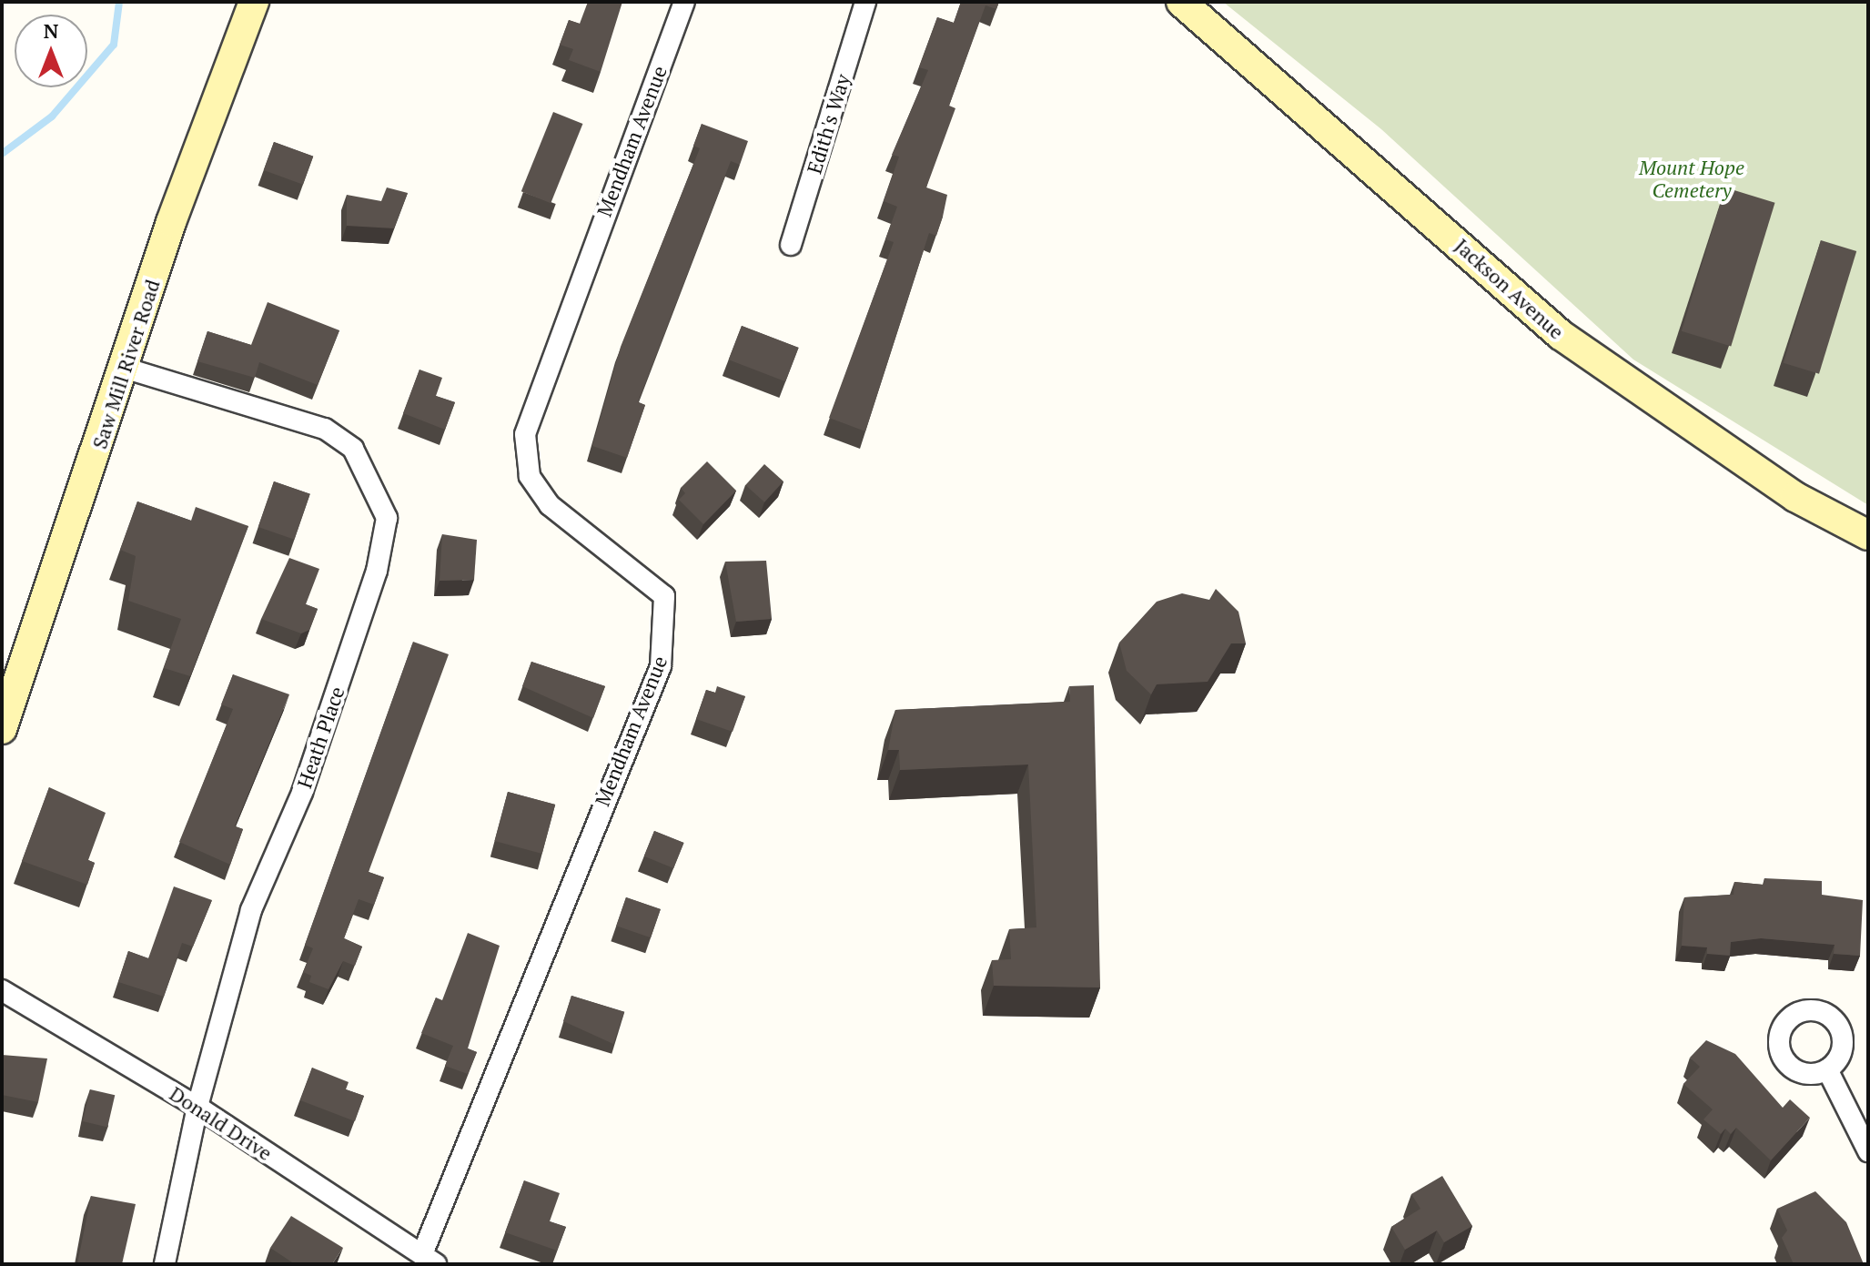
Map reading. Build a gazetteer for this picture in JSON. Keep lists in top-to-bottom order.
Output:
{
  "streets": {
    "main road": ["Jackson Avenue", "Saw Mill River Road"],
    "street": [
      "Edith's Way",
      "Mendham Avenue",
      "Heath Place",
      "Donald Drive"
    ]
  },
  "crossings": [
    ["Mendham Avenue", "Donald Drive"],
    ["Saw Mill River Road", "Heath Place"],
    ["Heath Place", "Donald Drive"]
  ],
  "parks": ["Mount Hope Cemetery"],
  "north": "top"
}
